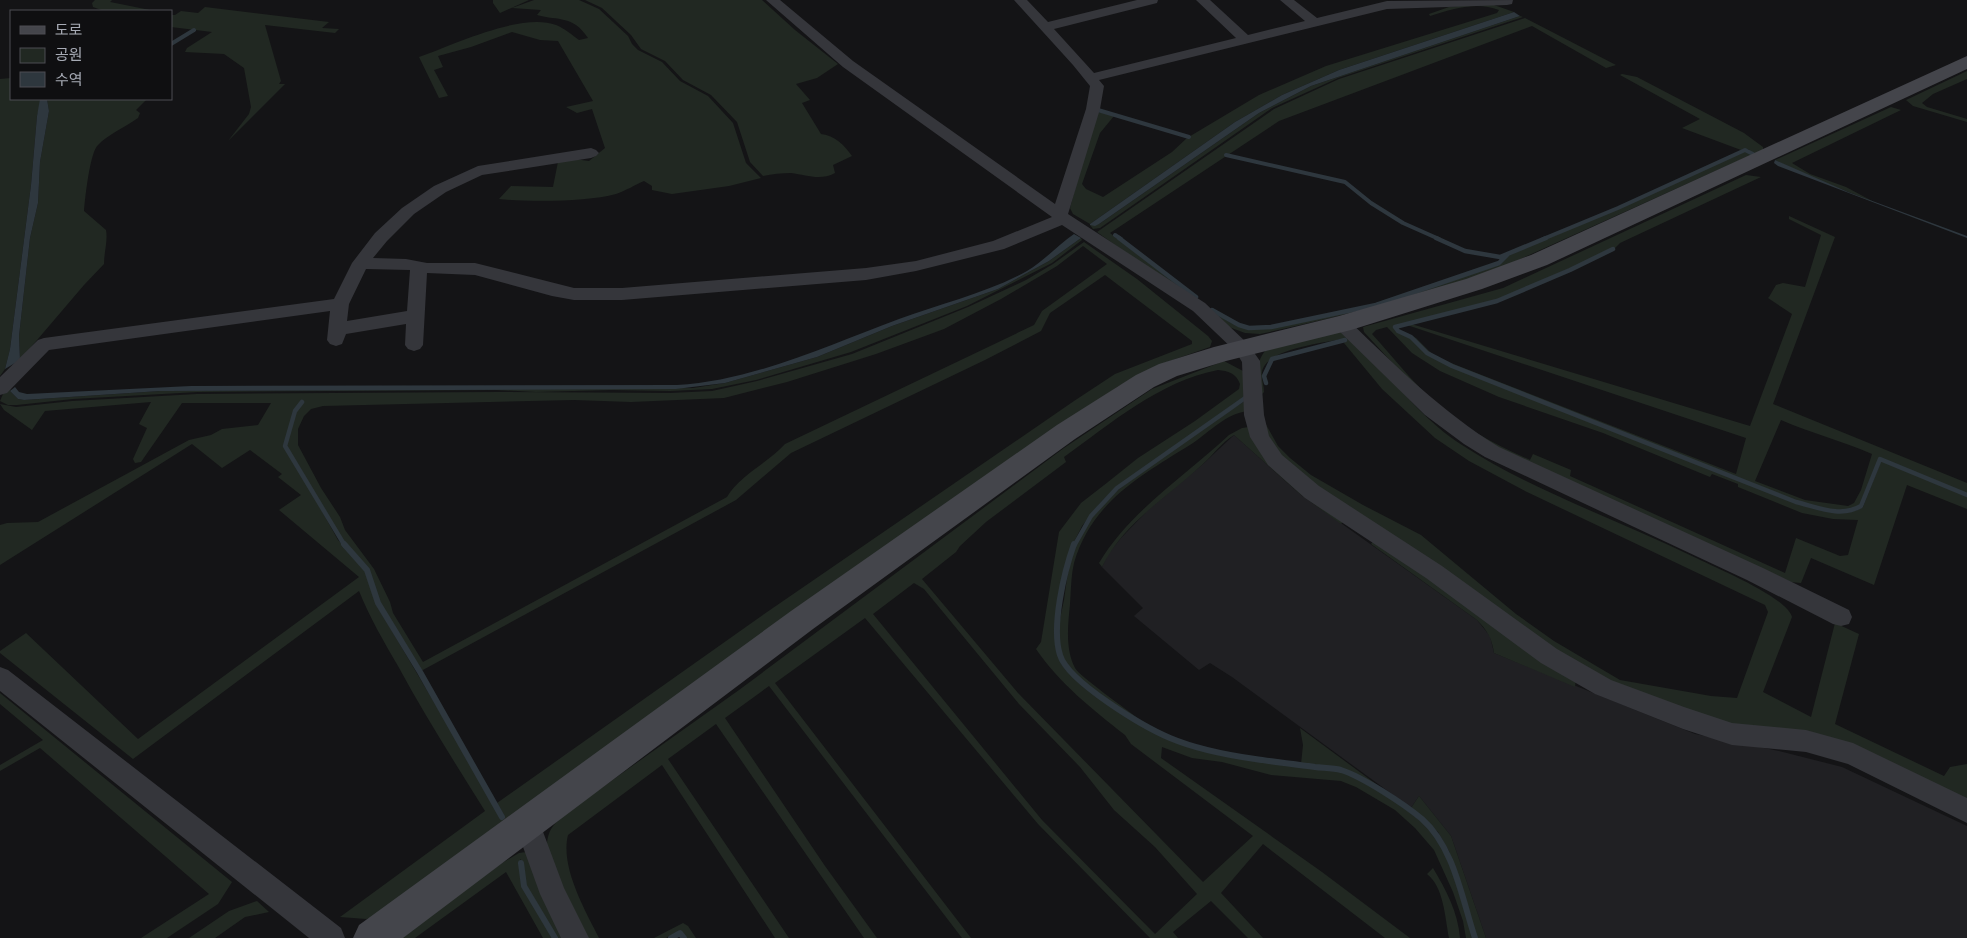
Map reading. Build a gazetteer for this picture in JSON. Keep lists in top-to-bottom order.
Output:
{
  "legend": ["도로", "공원", "수역"]
}
